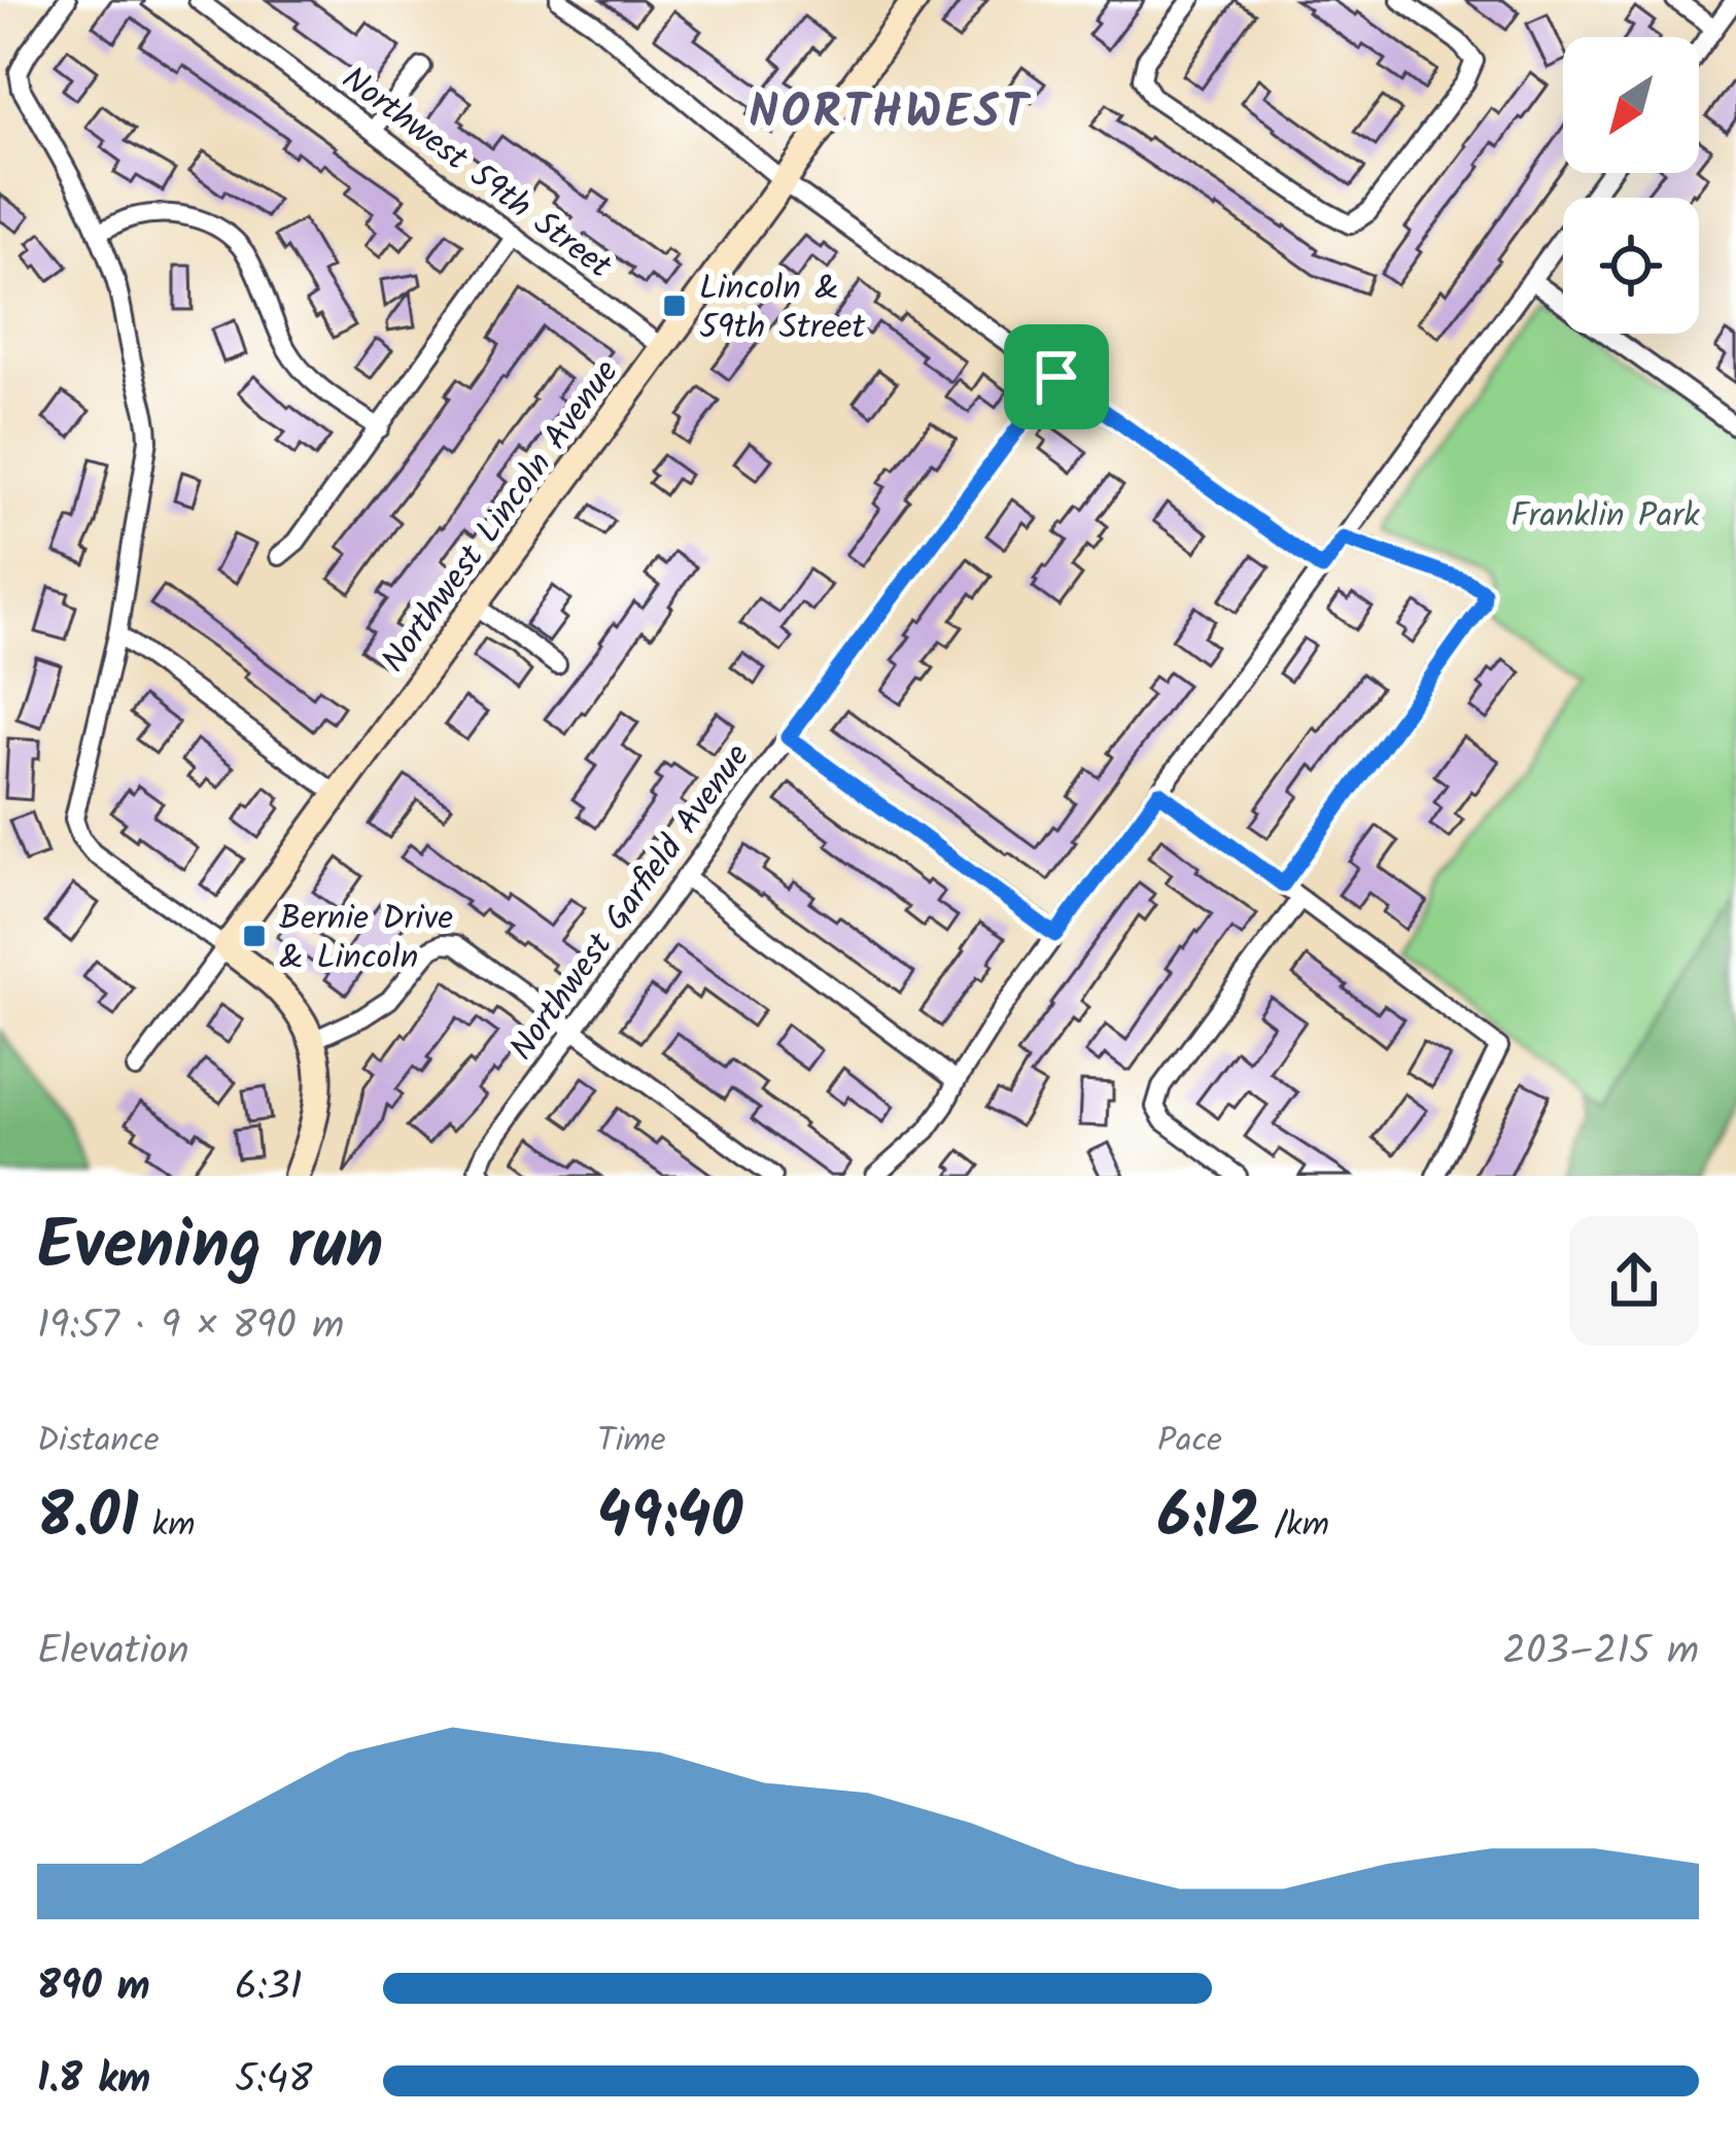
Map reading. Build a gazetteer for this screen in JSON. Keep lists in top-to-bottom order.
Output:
{
  "streets": {
    "street": ["Northwest 59th Street", "Northwest Lincoln Avenue", "Northwest Garfield Avenue"]
  },
  "crossings": [
    ["Northwest 59th Street", "Northwest Lincoln Avenue"]
  ],
  "districts": ["NORTHWEST"],
  "parks": ["Franklin Park"],
  "places": {
    "transit": ["Lincoln & 59th Street", "Bernie Drive & Lincoln"]
  },
  "north": "bottom left",
  "page": {
    "heading": ["Evening run", "19:57 · 9 × 890 m"],
    "stats": [
      ["Distance", "8.01 km"],
      ["Time", "49:40"],
      ["Pace", "6:12 /km"]
    ],
    "chart": ["Elevation", "203–215 m"],
    "list": [
      {
        "name": "890 m",
        "note": "6:31"
      },
      {
        "name": "1.8 km",
        "note": "5:48"
      }
    ]
  }
}
